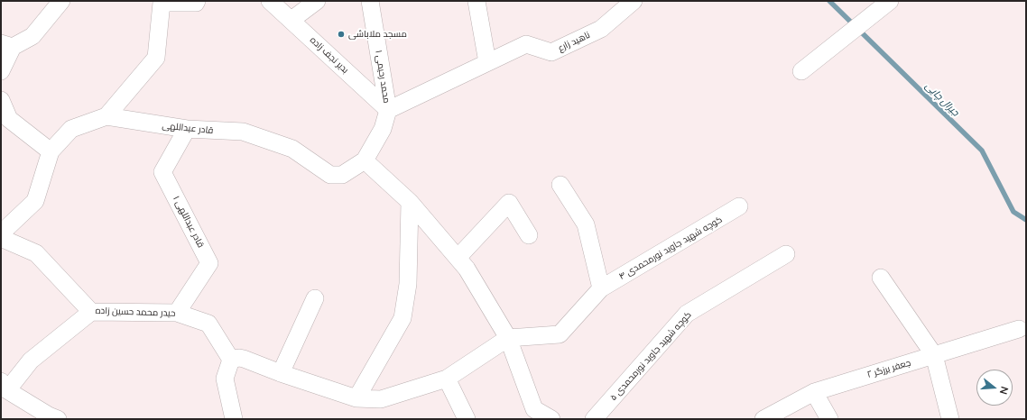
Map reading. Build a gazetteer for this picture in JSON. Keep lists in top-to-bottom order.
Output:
{
  "streets": {
    "street": [
      "ناهید زارع",
      "بدیر نجف زاده",
      "محمد رحیمی ۱",
      "قادر عبداللهی",
      "قادر عبداللهی ۱",
      "کوچه شهید جاوید نورمحمدی ۴",
      "حیدر محمد حسین زاده",
      "کوچه شهید جاوید نورمحمدی ۵",
      "جعفر برزگر ۲"
    ]
  },
  "crossings": [
    ["ناهید زارع", "بدیر نجف زاده"],
    ["ناهید زارع", "محمد رحیمی ۱"],
    ["ناهید زارع", "قادر عبداللهی"],
    ["بدیر نجف زاده", "محمد رحیمی ۱"],
    ["بدیر نجف زاده", "قادر عبداللهی"],
    ["محمد رحیمی ۱", "قادر عبداللهی"],
    ["قادر عبداللهی", "قادر عبداللهی ۱"],
    ["قادر عبداللهی ۱", "حیدر محمد حسین زاده"]
  ],
  "water": ["جیرال چایی"],
  "places": ["مسجد ملاباشی"],
  "north": "right"
}
